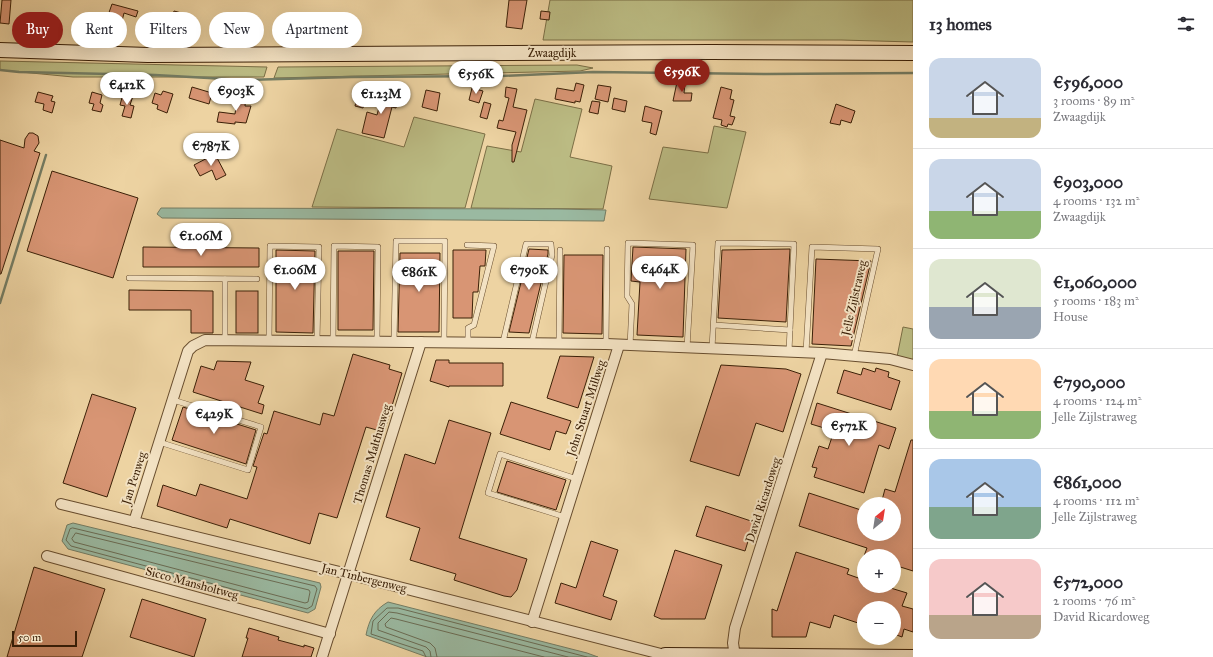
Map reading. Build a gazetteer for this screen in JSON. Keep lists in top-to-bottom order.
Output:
{
  "streets": {
    "street": [
      "Zwaagdijk",
      "John Stuart Millweg",
      "Thomas Malthusweg",
      "Jan Penweg",
      "David Ricardoweg",
      "Jan Tinbergenweg",
      "Sicco Mansholtweg"
    ],
    "lane": ["Jelle Zijlstraweg"]
  },
  "crossings": [
    ["John Stuart Millweg", "Jan Tinbergenweg"],
    ["Thomas Malthusweg", "Jan Tinbergenweg"],
    ["Thomas Malthusweg", "Sicco Mansholtweg"],
    ["Jan Penweg", "Jan Tinbergenweg"],
    ["David Ricardoweg", "Jan Tinbergenweg"]
  ],
  "scale_bar": "50 m",
  "north": "top right",
  "page": {
    "heading": "13 homes",
    "chip": [
      "Buy",
      "Rent",
      "Filters",
      "New",
      "Apartment"
    ],
    "list": [
      {
        "name": "€596,000",
        "note": "3 rooms · 89 m² · Zwaagdijk"
      },
      {
        "name": "€903,000",
        "note": "4 rooms · 132 m² · Zwaagdijk"
      },
      {
        "name": "€1,060,000",
        "note": "5 rooms · 183 m² · House"
      },
      {
        "name": "€790,000",
        "note": "4 rooms · 124 m² · Jelle Zijlstraweg"
      },
      {
        "name": "€861,000",
        "note": "4 rooms · 112 m² · Jelle Zijlstraweg"
      },
      {
        "name": "€572,000",
        "note": "2 rooms · 76 m² · David Ricardoweg"
      }
    ],
    "price": [
      "€596K",
      "€556K",
      "€412K",
      "€903K",
      "€1.23M",
      "€787K",
      "€1.06M",
      "€464K",
      "€1.06M",
      "€790K",
      "€861K",
      "€429K",
      "€572K"
    ],
    "map_buttons": ["+", "−"],
    "scale": "50 m"
  }
}
